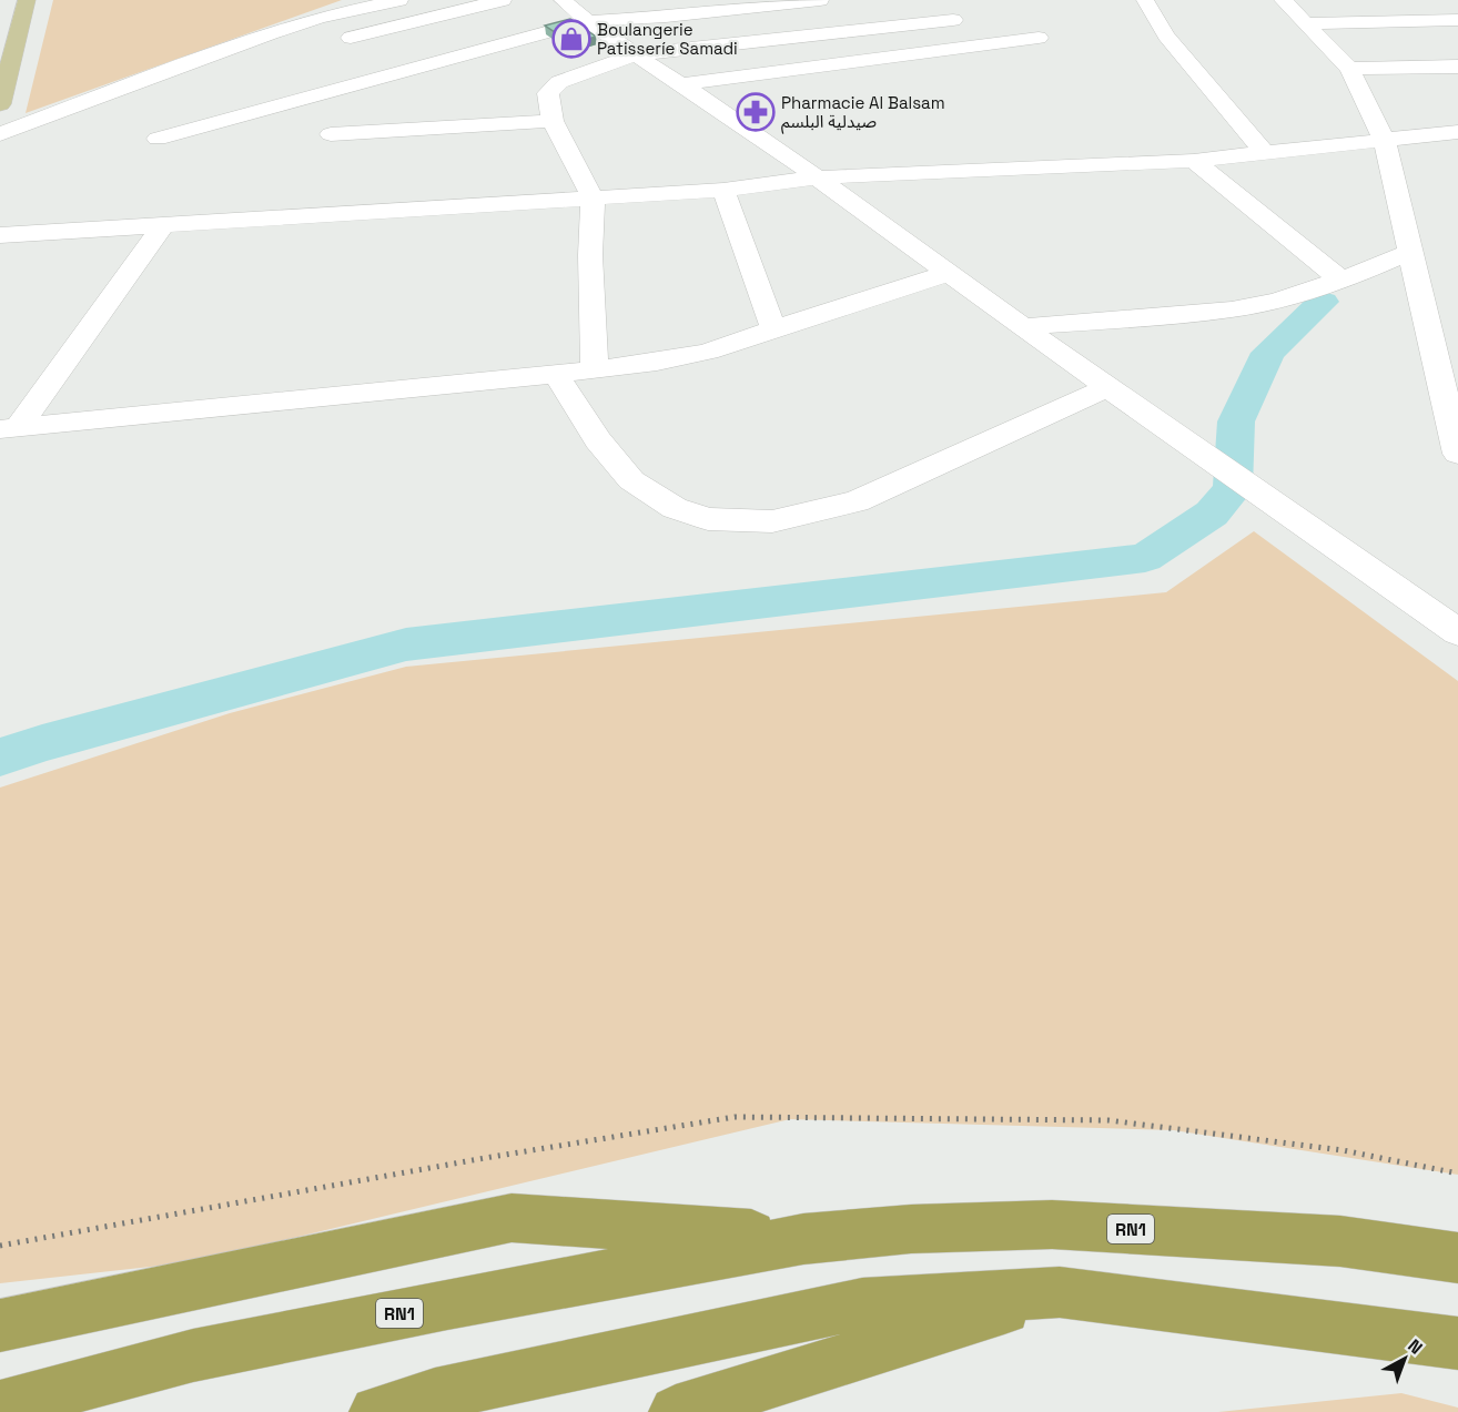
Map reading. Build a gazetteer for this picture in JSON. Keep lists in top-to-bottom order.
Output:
{
  "streets": {
    "highway": ["RN1"]
  },
  "places": {
    "shop": ["Boulangerie Patisseríe Samadi"],
    "pharmacy": ["Pharmacie Al Balsam صيدلية البلسم"]
  },
  "north": "top right"
}
